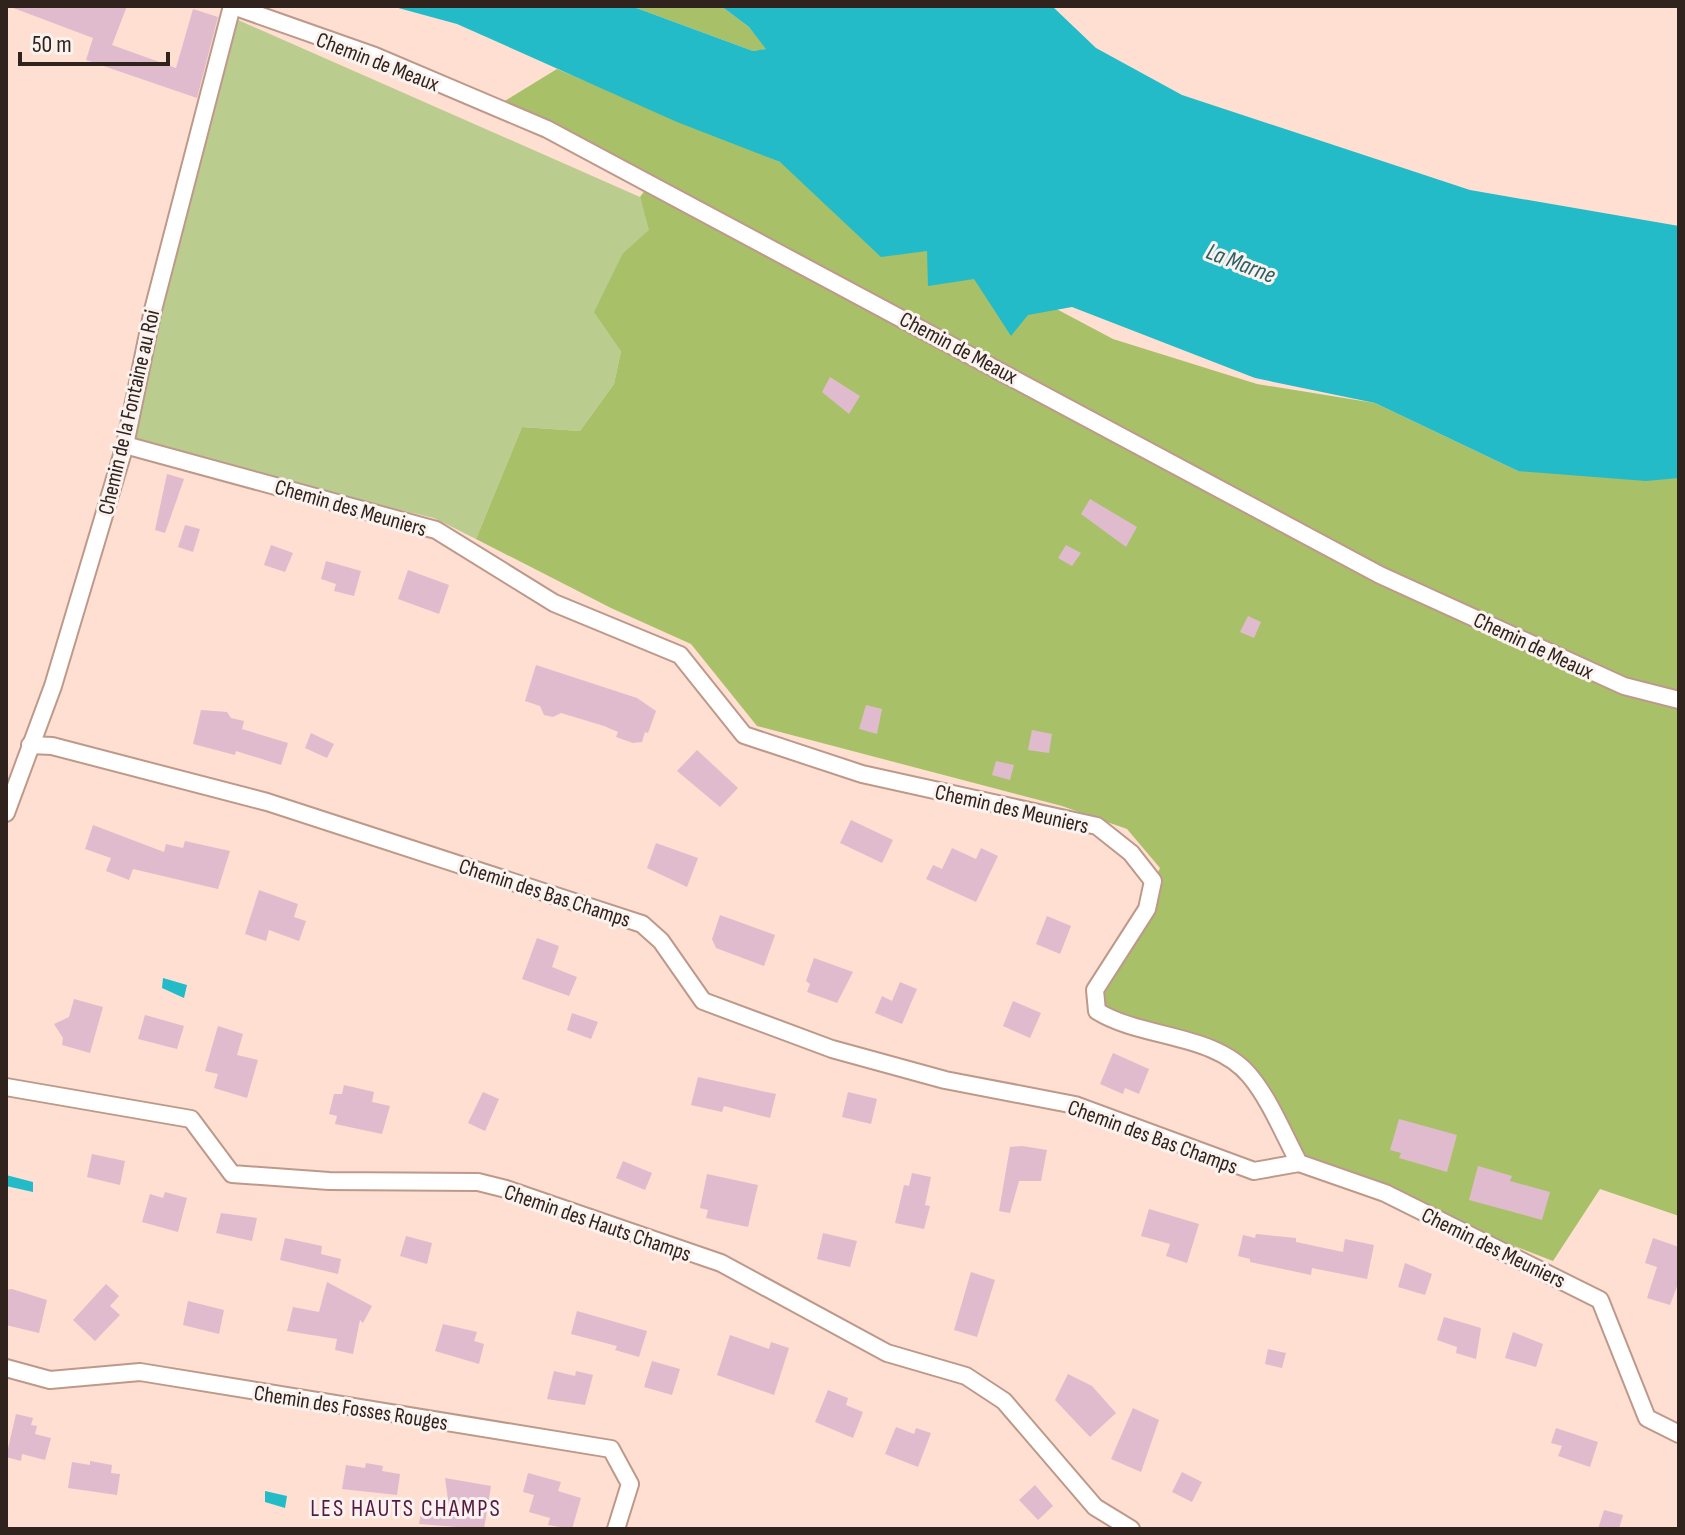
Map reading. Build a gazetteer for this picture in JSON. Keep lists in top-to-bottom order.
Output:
{
  "streets": {
    "street": [
      "Chemin de Meaux",
      "Chemin de la Fontaine au Roi",
      "Chemin des Meuniers",
      "Chemin des Bas Champs",
      "Chemin des Hauts Champs",
      "Chemin des Fosses Rouges"
    ]
  },
  "crossings": [
    ["Chemin de Meaux", "Chemin de la Fontaine au Roi"],
    ["Chemin de la Fontaine au Roi", "Chemin des Meuniers"],
    ["Chemin de la Fontaine au Roi", "Chemin des Bas Champs"],
    ["Chemin des Meuniers", "Chemin des Bas Champs"]
  ],
  "districts": ["LES HAUTS CHAMPS"],
  "water": ["La Marne"],
  "scale_bar": "50 m"
}
